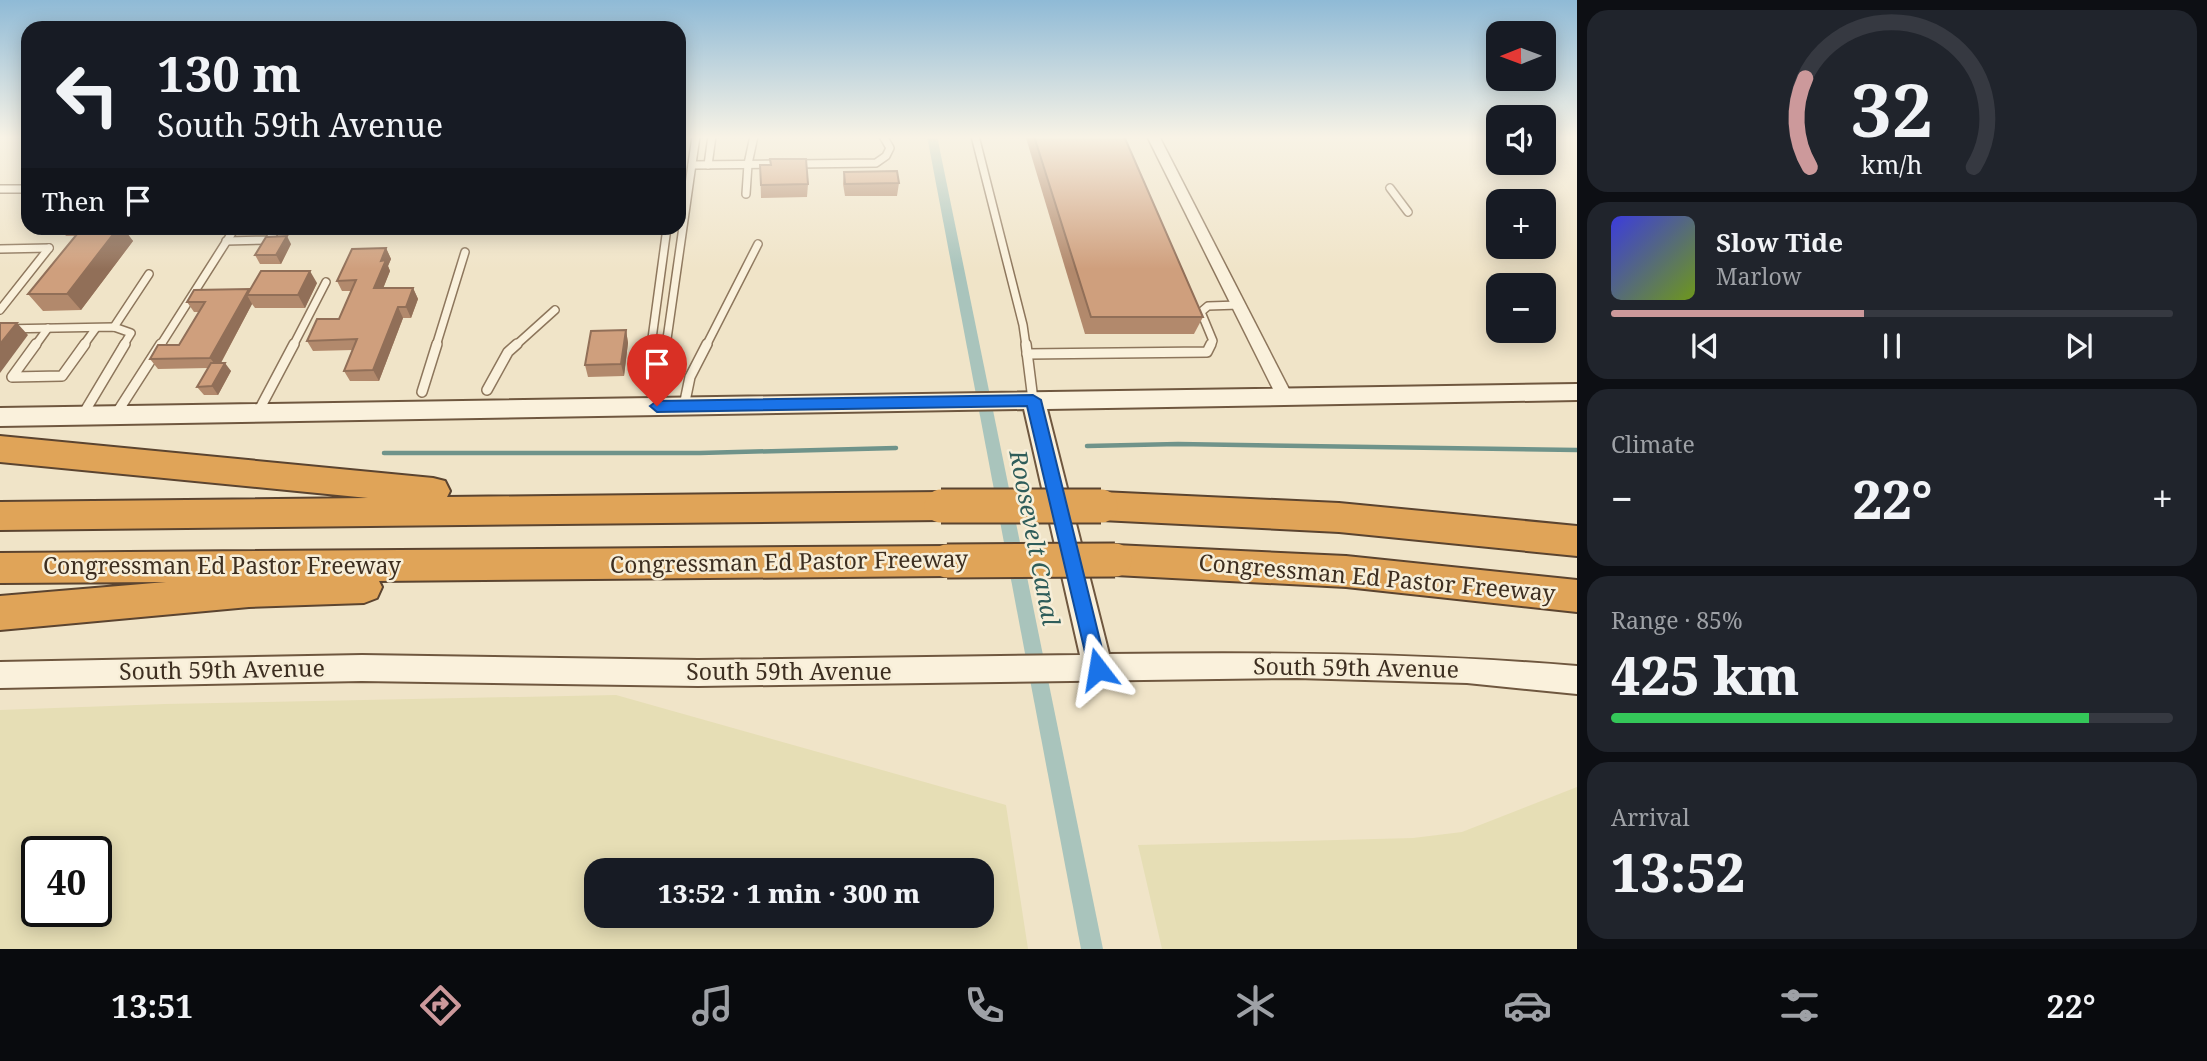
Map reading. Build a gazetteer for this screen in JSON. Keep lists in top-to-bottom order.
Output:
{
  "streets": {
    "highway": ["Congressman Ed Pastor Freeway"],
    "main road": ["South 59th Avenue"]
  },
  "water": ["Roosevelt Canal"],
  "north": "left",
  "page": {
    "map_buttons": ["+", "−"],
    "turn": ["130 m", "South 59th Avenue"],
    "then": "Then",
    "song": ["Slow Tide", "Marlow"],
    "tile": [
      "Climate",
      ["Range · 85%", "425 km"],
      ["Arrival", "13:52"]
    ],
    "heat": ["−", "22°", "+"],
    "limit": "40",
    "trip": "13:52 · 1 min · 300 m",
    "tabs": ["13:51", "22°"],
    "gauge": ["32", "km/h"]
  }
}
